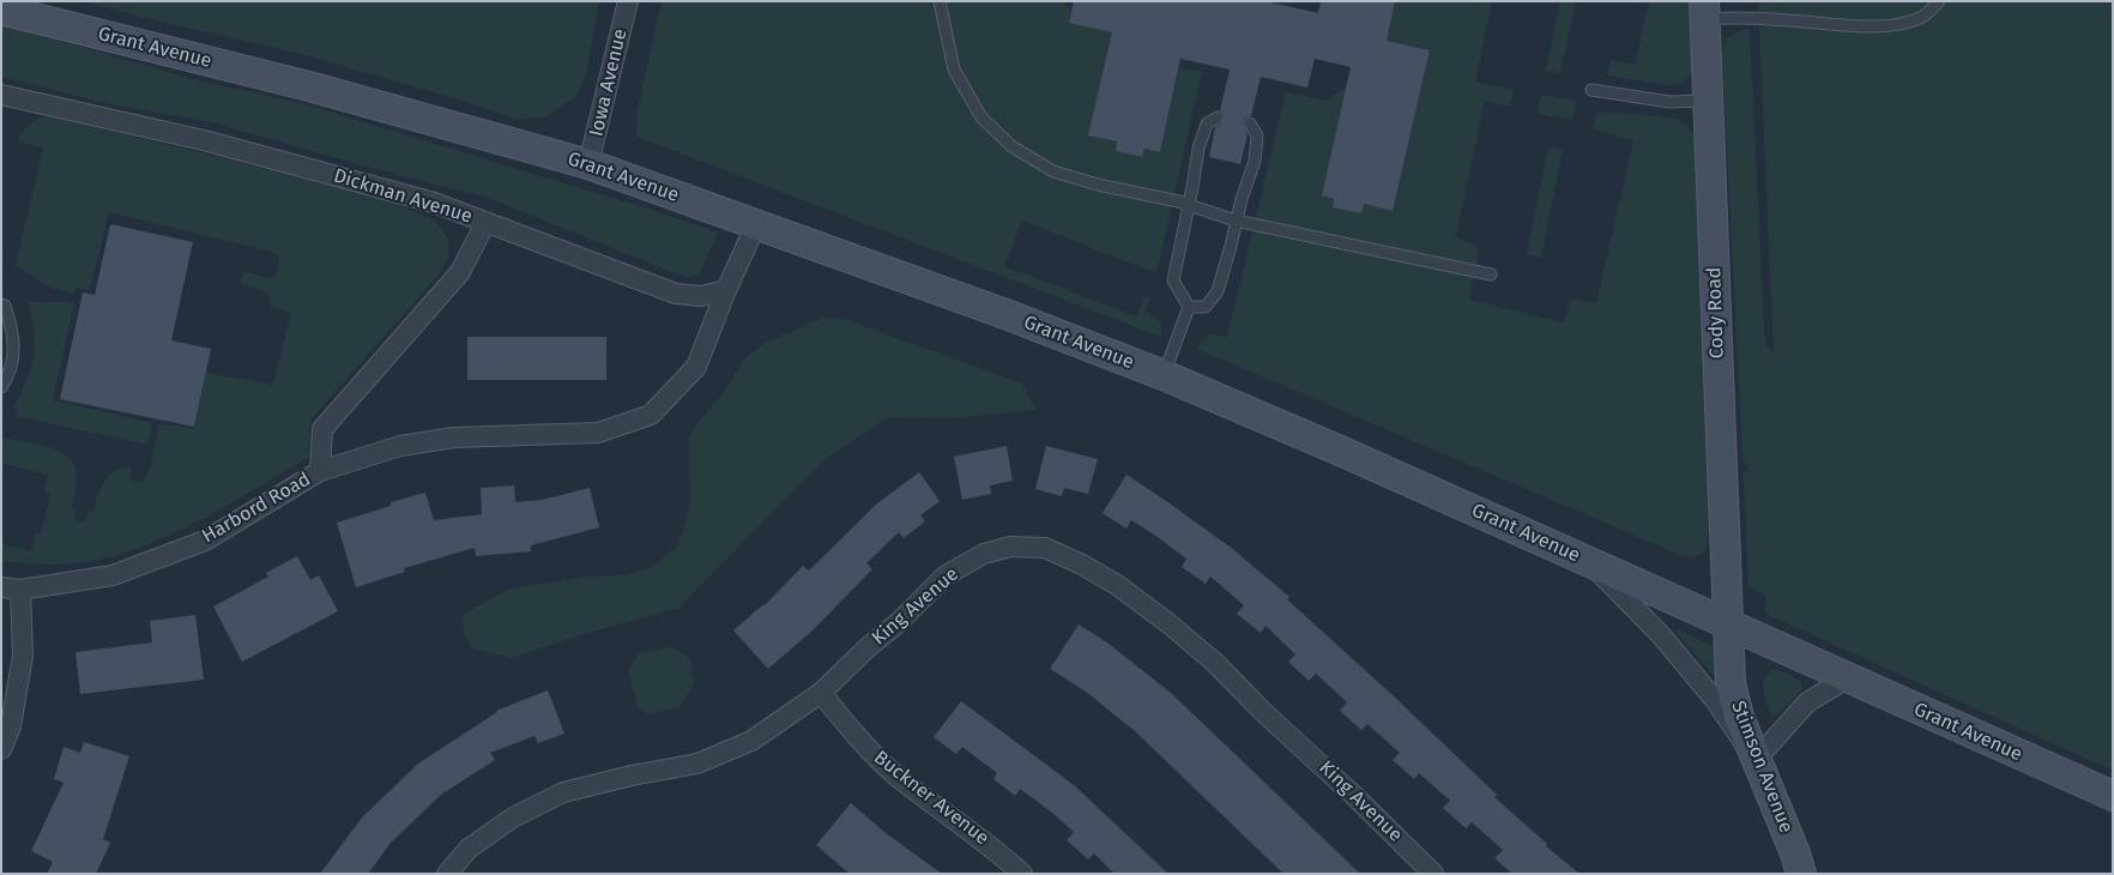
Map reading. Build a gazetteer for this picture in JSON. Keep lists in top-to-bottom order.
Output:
{
  "streets": {
    "main road": ["Grant Avenue", "Cody Road", "Stimson Avenue"],
    "street": [
      "Iowa Avenue",
      "Dickman Avenue",
      "Harbord Road",
      "King Avenue",
      "Buckner Avenue"
    ]
  },
  "crossings": [
    ["Grant Avenue", "Iowa Avenue"],
    ["Grant Avenue", "Cody Road"],
    ["Grant Avenue", "Stimson Avenue"],
    ["Dickman Avenue", "Harbord Road"],
    ["Cody Road", "Stimson Avenue"],
    ["King Avenue", "Buckner Avenue"]
  ]
}
